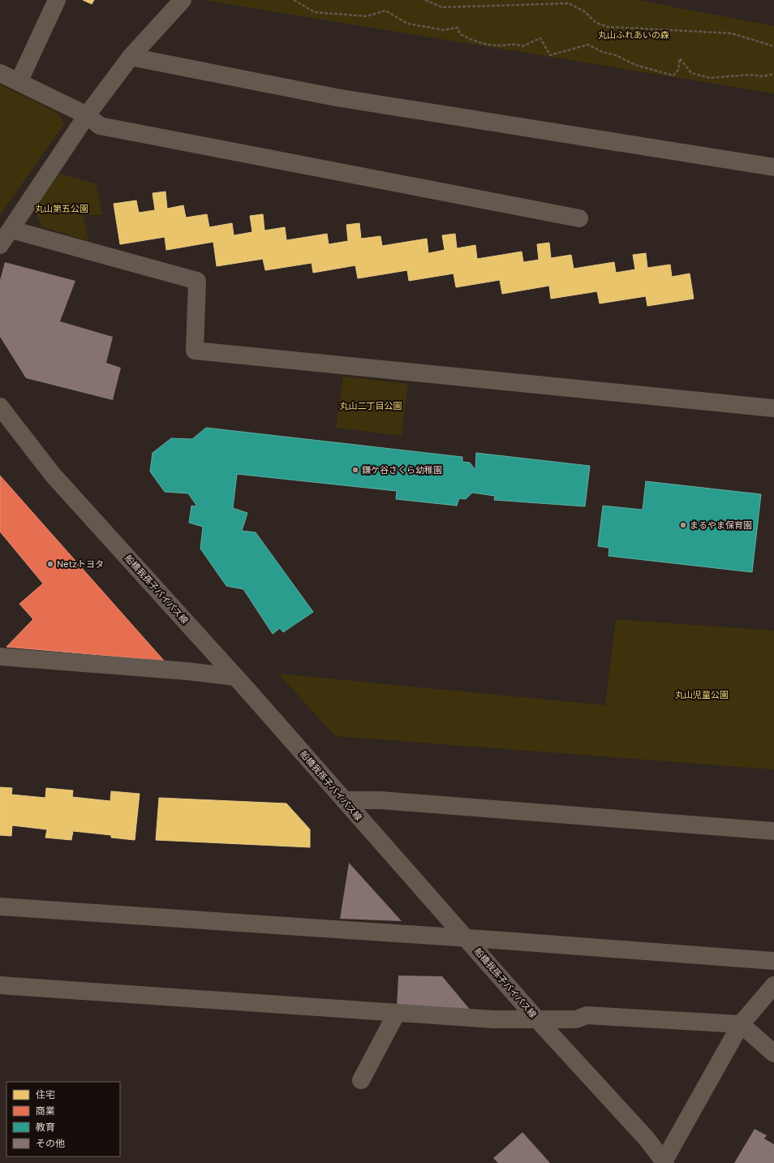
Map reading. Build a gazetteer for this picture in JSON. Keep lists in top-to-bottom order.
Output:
{
  "streets": {
    "street": ["船橋我孫子バイパス線"]
  },
  "parks": [
    "丸山ふれあいの森",
    "丸山第五公園",
    "丸山二丁目公園",
    "丸山児童公園"
  ],
  "places": ["鎌ケ谷さくら幼稚園", "まるやま保育園", "Netzトヨタ"],
  "legend": [
    "住宅",
    "商業",
    "教育",
    "その他"
  ]
}
